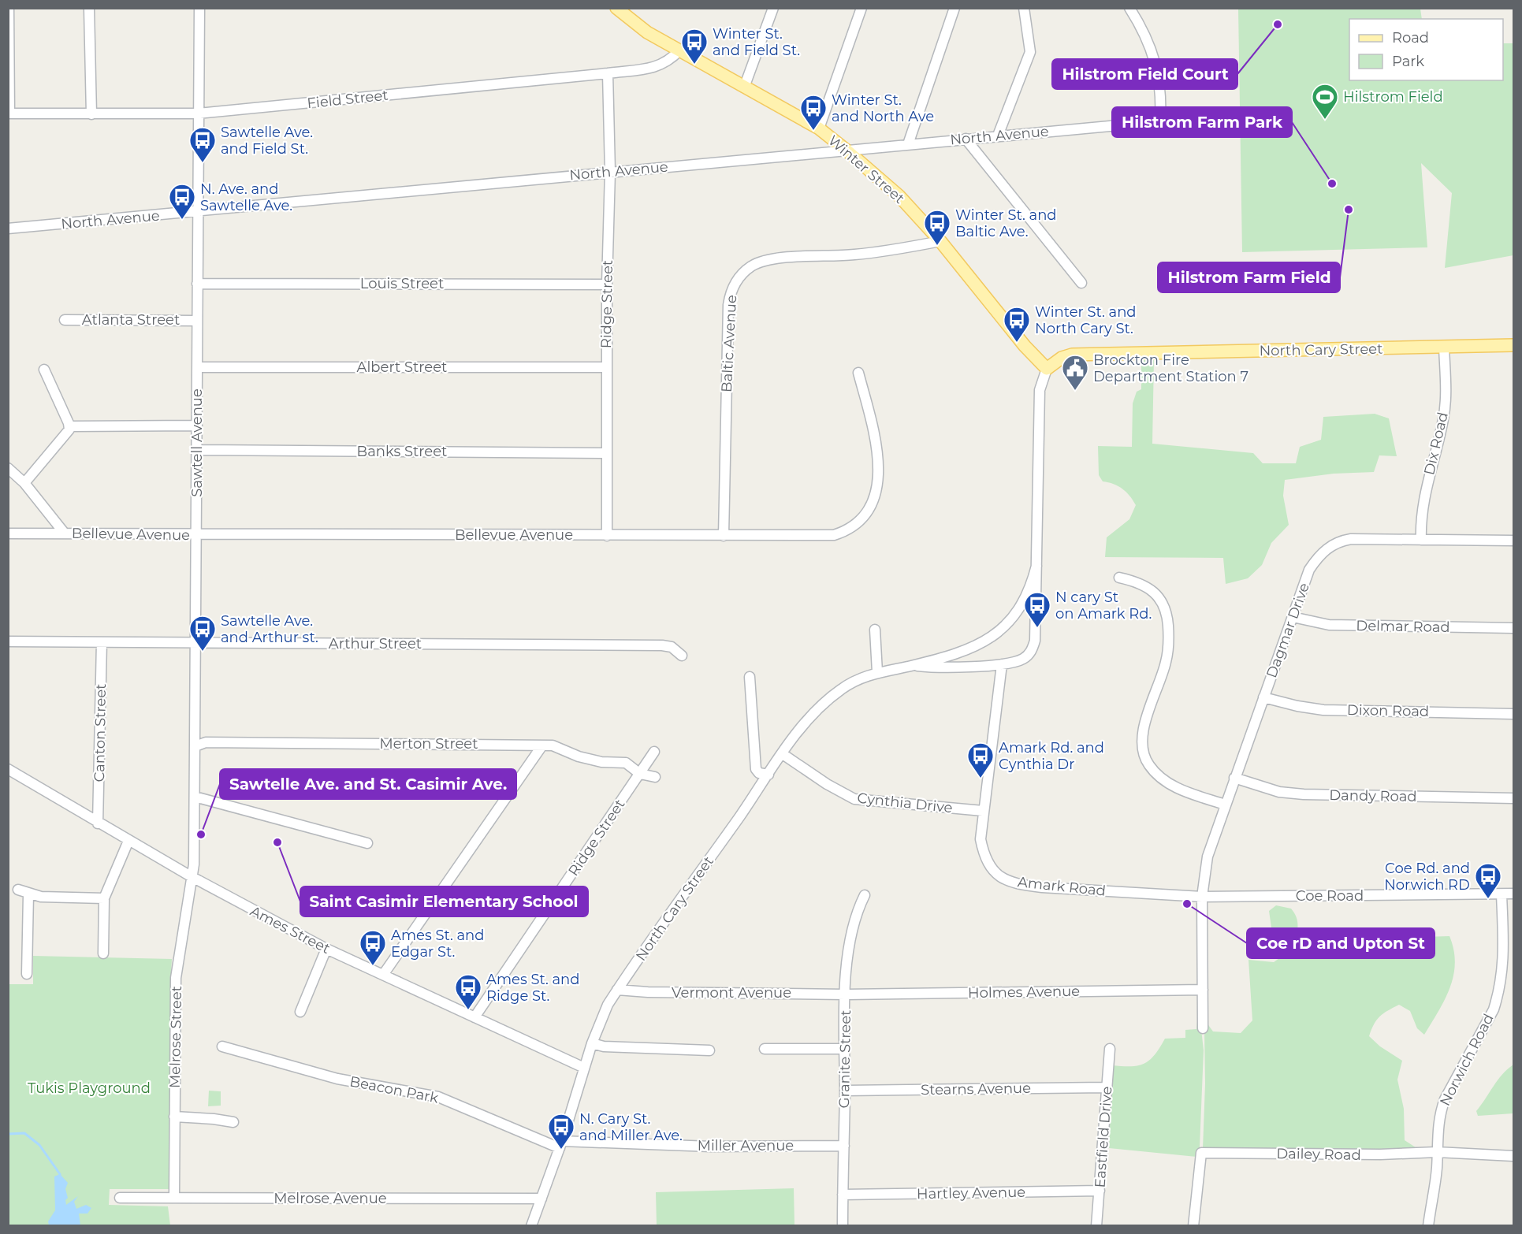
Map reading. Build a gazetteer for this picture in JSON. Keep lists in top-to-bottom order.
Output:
{
  "streets": {
    "main road": ["Winter Street", "North Cary Street"],
    "street": [
      "Field Street",
      "North Avenue",
      "Louis Street",
      "Ridge Street",
      "Atlanta Street",
      "Baltic Avenue",
      "Albert Street",
      "Sawtell Avenue",
      "Dix Road",
      "Banks Street",
      "Bellevue Avenue",
      "Delmar Road",
      "Dagmar Drive",
      "Arthur Street",
      "Dixon Road",
      "Canton Street",
      "Merton Street",
      "Dandy Road",
      "Cynthia Drive",
      "Amark Road",
      "Coe Road",
      "Ames Street",
      "Holmes Avenue",
      "Vermont Avenue",
      "Melrose Street",
      "Granite Street",
      "Norwich Road",
      "Stearns Avenue",
      "Beacon Park",
      "Eastfield Drive",
      "Miller Avenue",
      "Dailey Road",
      "Hartley Avenue",
      "Melrose Avenue"
    ]
  },
  "crossings": [
    ["Field Street", "Winter Street"],
    ["Field Street", "Ridge Street"],
    ["Field Street", "Sawtell Avenue"],
    ["North Avenue", "Winter Street"],
    ["North Avenue", "Ridge Street"],
    ["North Avenue", "Sawtell Avenue"],
    ["Winter Street", "Baltic Avenue"],
    ["Winter Street", "North Cary Street"],
    ["Louis Street", "Ridge Street"],
    ["Louis Street", "Sawtell Avenue"],
    ["Ridge Street", "Albert Street"],
    ["Ridge Street", "Banks Street"],
    ["Ridge Street", "Bellevue Avenue"],
    ["Ridge Street", "Merton Street"],
    ["Ridge Street", "Ames Street"],
    ["Atlanta Street", "Sawtell Avenue"],
    ["Baltic Avenue", "Bellevue Avenue"],
    ["North Cary Street", "Dix Road"],
    ["North Cary Street", "Cynthia Drive"],
    ["North Cary Street", "Amark Road"],
    ["North Cary Street", "Ames Street"],
    ["North Cary Street", "Vermont Avenue"],
    ["North Cary Street", "Beacon Park"],
    ["North Cary Street", "Miller Avenue"],
    ["North Cary Street", "Melrose Avenue"],
    ["Albert Street", "Sawtell Avenue"],
    ["Sawtell Avenue", "Banks Street"],
    ["Sawtell Avenue", "Bellevue Avenue"],
    ["Sawtell Avenue", "Arthur Street"],
    ["Sawtell Avenue", "Merton Street"],
    ["Sawtell Avenue", "Ames Street"],
    ["Sawtell Avenue", "Melrose Street"],
    ["Dix Road", "Dagmar Drive"],
    ["Delmar Road", "Dagmar Drive"],
    ["Dagmar Drive", "Dixon Road"],
    ["Dagmar Drive", "Dandy Road"],
    ["Dagmar Drive", "Amark Road"],
    ["Dagmar Drive", "Coe Road"],
    ["Dagmar Drive", "Holmes Avenue"],
    ["Arthur Street", "Canton Street"],
    ["Canton Street", "Ames Street"],
    ["Cynthia Drive", "Amark Road"],
    ["Amark Road", "Coe Road"],
    ["Coe Road", "Norwich Road"],
    ["Ames Street", "Melrose Street"],
    ["Holmes Avenue", "Vermont Avenue"],
    ["Holmes Avenue", "Granite Street"],
    ["Vermont Avenue", "Granite Street"],
    ["Melrose Street", "Melrose Avenue"],
    ["Granite Street", "Stearns Avenue"],
    ["Granite Street", "Miller Avenue"],
    ["Granite Street", "Hartley Avenue"],
    ["Norwich Road", "Dailey Road"],
    ["Stearns Avenue", "Eastfield Drive"],
    ["Beacon Park", "Miller Avenue"],
    ["Eastfield Drive", "Hartley Avenue"]
  ],
  "parks": ["Tukis Playground"],
  "places": {
    "other": [
      "Hilstrom Field Court",
      "Hilstrom Farm Park",
      "Hilstrom Farm Field",
      "Sawtelle Ave. and St. Casimir Ave.",
      "Saint Casimir Elementary School",
      "Coe rD and Upton St"
    ],
    "bus stop": [
      "Winter St. and Field St.",
      "Winter St. and North Ave",
      "Sawtelle Ave. and Field St.",
      "N. Ave. and Sawtelle Ave.",
      "Winter St. and Baltic Ave.",
      "Winter St. and North Cary St.",
      "N cary St on Amark Rd.",
      "Sawtelle Ave. and Arthur st.",
      "Amark Rd. and Cynthia Dr",
      "Coe Rd. and Norwich RD",
      "Ames St. and Edgar St.",
      "Ames St. and Ridge St.",
      "N. Cary St. and Miller Ave."
    ],
    "sports": ["Hilstrom Field"],
    "public building": ["Brockton Fire Department Station 7"]
  },
  "legend": ["Road", "Park"]
}
